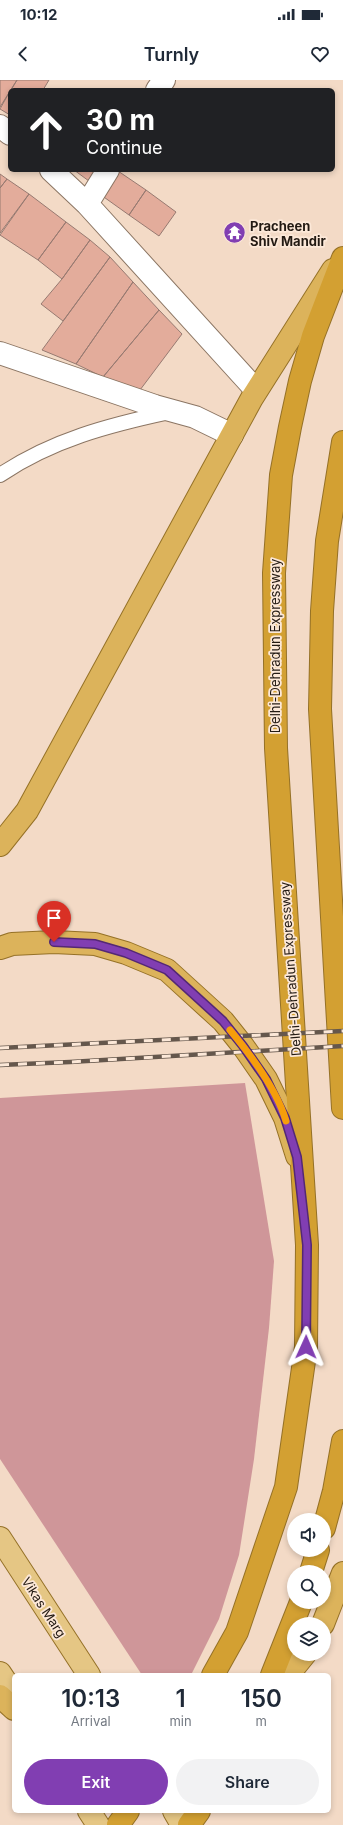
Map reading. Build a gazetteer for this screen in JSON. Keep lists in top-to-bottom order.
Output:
{
  "streets": {
    "highway": ["Delhi-Dehradun Expressway"],
    "main road": ["Vikas Marg"]
  },
  "places": {
    "temple": ["Pracheen Shiv Mandir"]
  },
  "page": {
    "status": "10:12",
    "header": "Turnly",
    "turn": ["30 m", "Continue"],
    "eta": [
      "10:13",
      "Arrival",
      "1",
      "min",
      "150",
      "m"
    ],
    "buttons": ["Exit", "Share"]
  }
}
